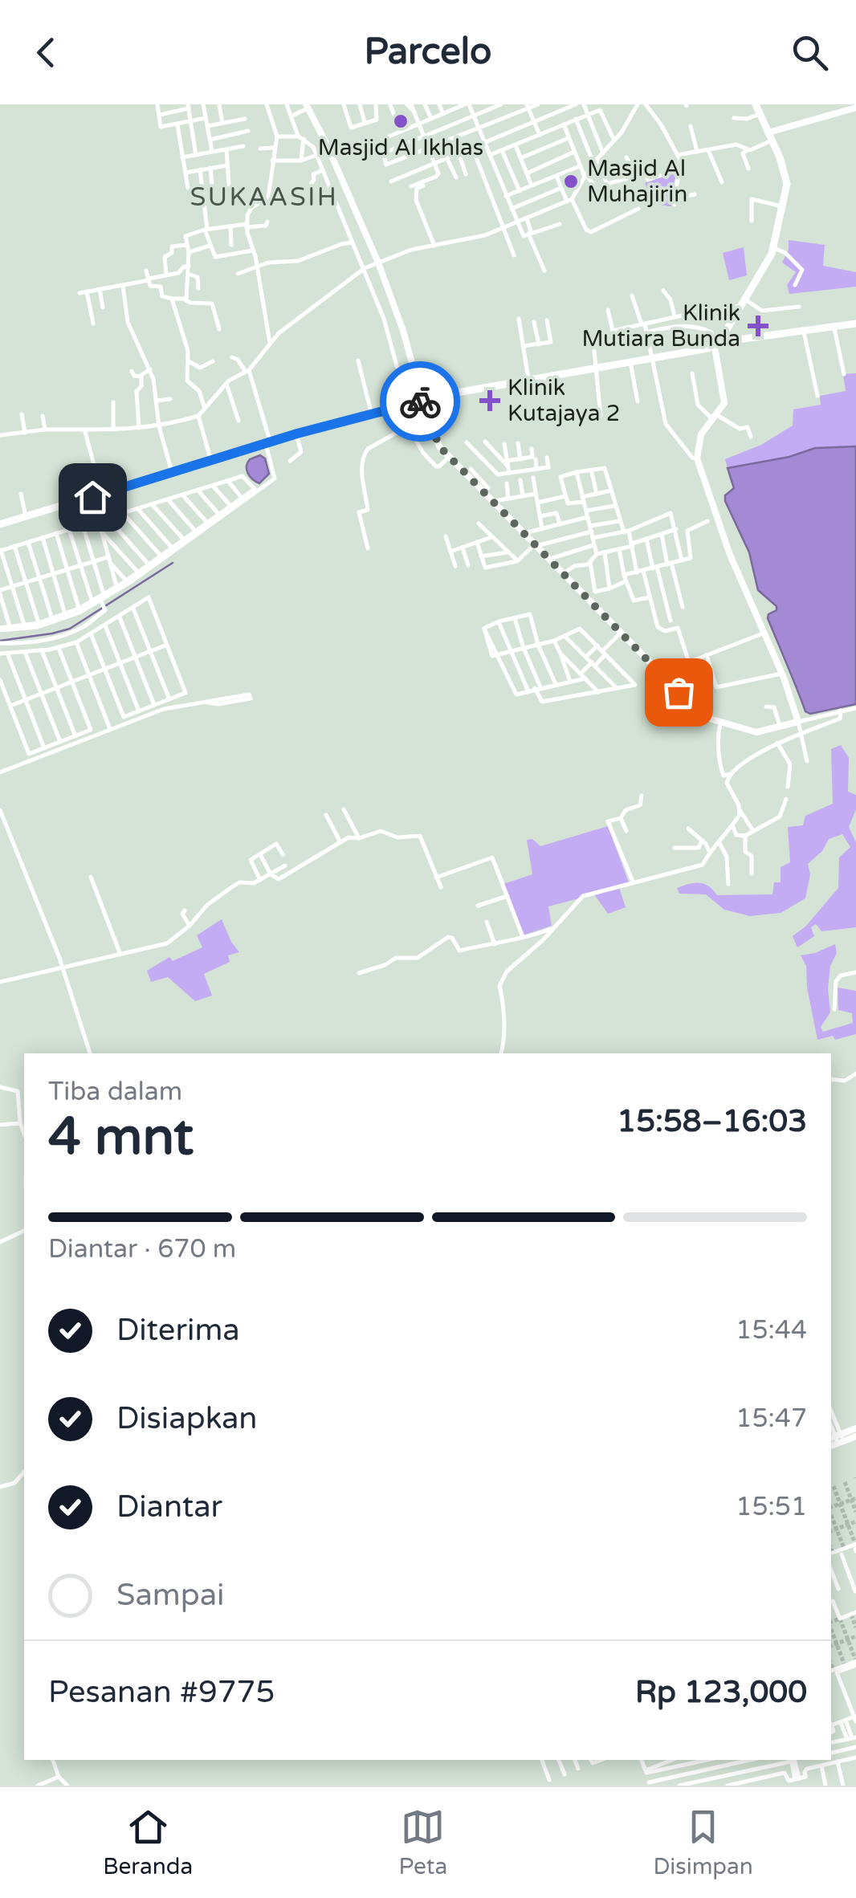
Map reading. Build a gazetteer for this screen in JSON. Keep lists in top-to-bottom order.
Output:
{
  "districts": ["SUKAASIH"],
  "places": {
    "other": ["Masjid Al Ikhlas", "Masjid Al Muhajirin"],
    "health": ["Klinik Mutiara Bunda", "Klinik Kutajaya 2"]
  },
  "page": {
    "header": "Parcelo",
    "heading": ["4 mnt", "Tiba dalam", "15:58–16:03"],
    "panel": ["Pesanan #9775", "Rp 123,000"],
    "bar": "Diantar · 670 m",
    "list": [
      ["Diterima", "15:44"],
      ["Disiapkan", "15:47"],
      ["Diantar", "15:51"],
      "Sampai"
    ],
    "tabs": ["Beranda", "Peta", "Disimpan"]
  }
}
